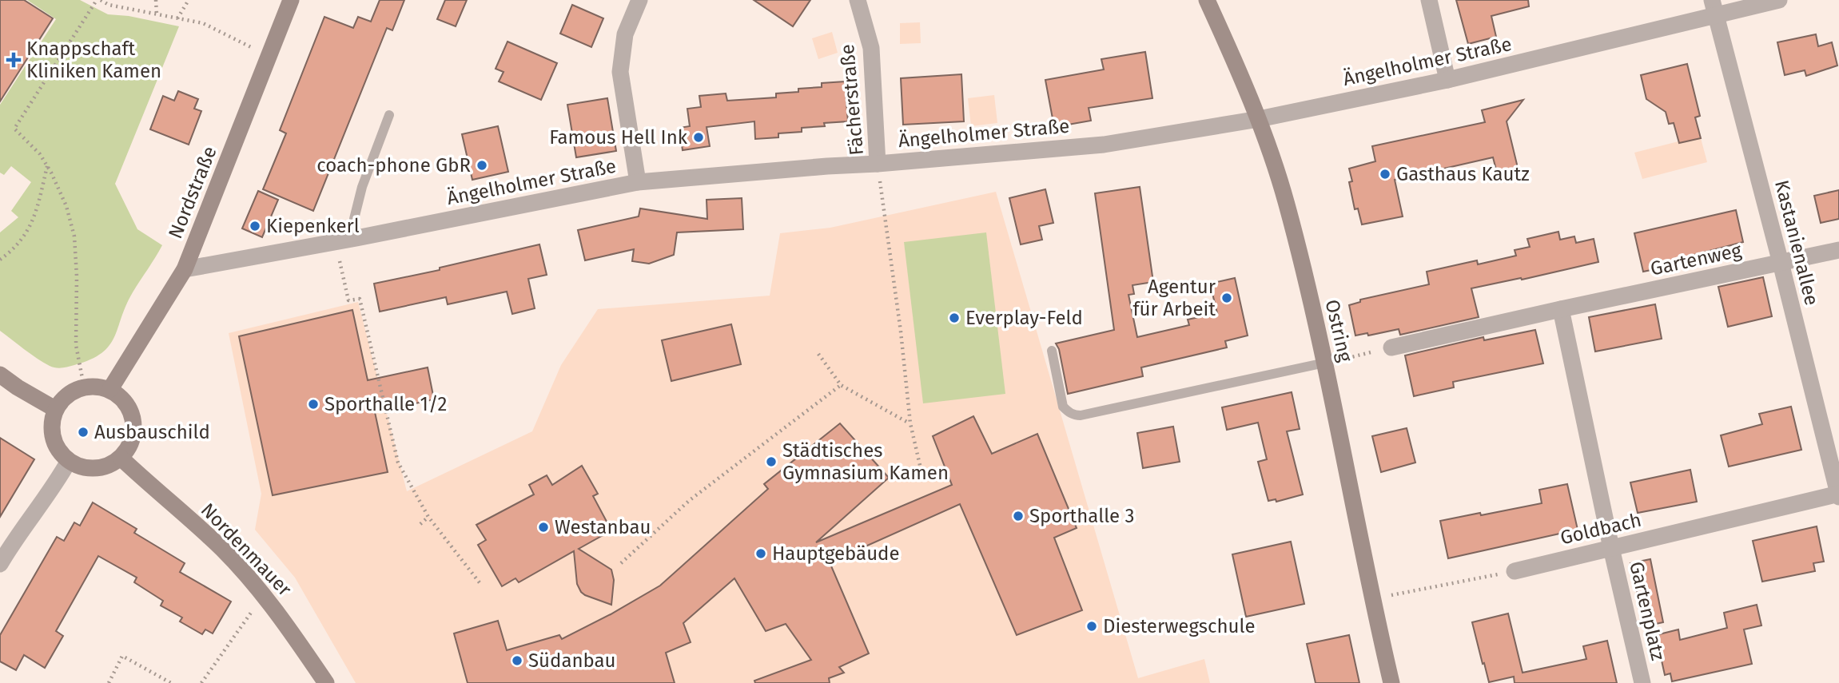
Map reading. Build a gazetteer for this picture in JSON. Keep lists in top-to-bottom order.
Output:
{
  "streets": {
    "street": [
      "Ängelholmer Straße",
      "Fächerstraße",
      "Nordstraße",
      "Kastanienallee",
      "Gartenweg",
      "Ostring",
      "Goldbach",
      "Nordenmauer",
      "Gartenplatz"
    ]
  },
  "crossings": [
    ["Ängelholmer Straße", "Fächerstraße"],
    ["Ängelholmer Straße", "Nordstraße"],
    ["Ängelholmer Straße", "Kastanienallee"],
    ["Ängelholmer Straße", "Ostring"],
    ["Nordstraße", "Nordenmauer"],
    ["Kastanienallee", "Gartenweg"],
    ["Kastanienallee", "Goldbach"],
    ["Goldbach", "Gartenplatz"]
  ],
  "places": {
    "health": ["Knappschaft Kliniken Kamen"],
    "other": [
      "Famous Hell Ink",
      "coach-phone GbR",
      "Gasthaus Kautz",
      "Kiepenkerl",
      "Agentur für Arbeit",
      "Everplay-Feld",
      "Sporthalle 1/2",
      "Ausbauschild",
      "Städtisches Gymnasium Kamen",
      "Sporthalle 3",
      "Westanbau",
      "Hauptgebäude",
      "Diesterwegschule",
      "Südanbau"
    ]
  }
}
